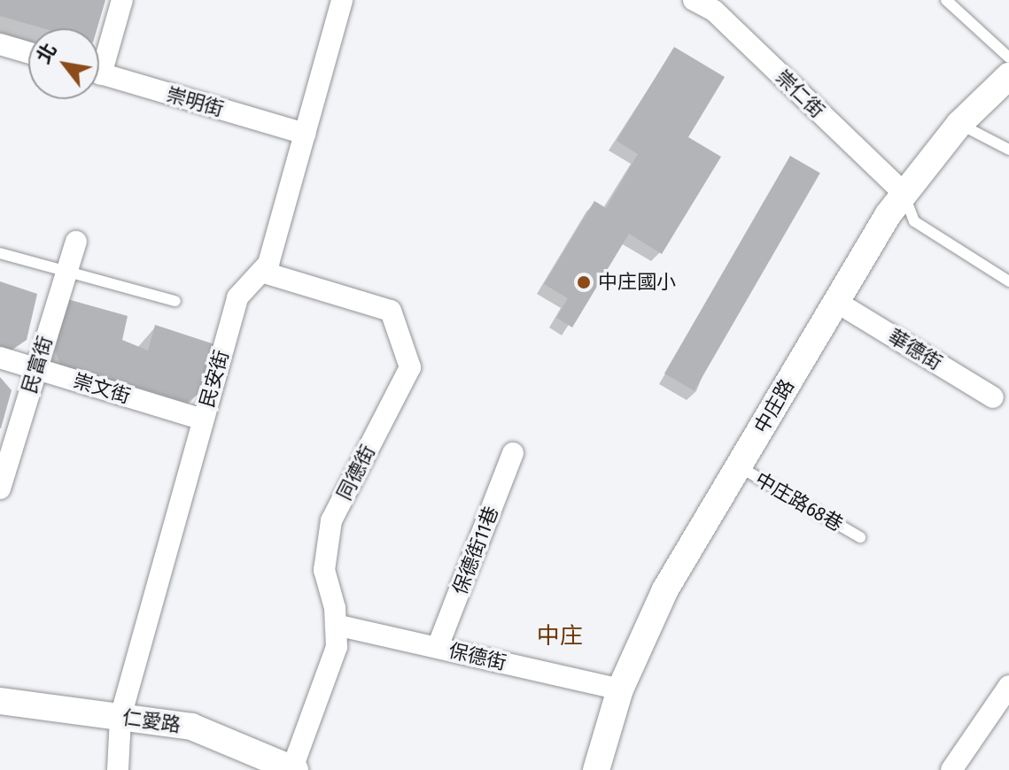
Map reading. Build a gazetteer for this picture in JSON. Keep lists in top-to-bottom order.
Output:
{
  "streets": {
    "street": [
      "崇仁街",
      "崇明街",
      "華德街",
      "民富街",
      "民安街",
      "崇文街",
      "中庄路",
      "同德街",
      "保德街11巷",
      "保德街",
      "仁愛路"
    ],
    "lane": ["中庄路68巷"]
  },
  "crossings": [
    ["崇仁街", "中庄路"],
    ["崇明街", "民安街"],
    ["華德街", "中庄路"],
    ["民富街", "崇文街"],
    ["民安街", "崇文街"],
    ["民安街", "同德街"],
    ["民安街", "仁愛路"],
    ["中庄路", "中庄路68巷"],
    ["中庄路", "保德街"],
    ["同德街", "保德街"],
    ["同德街", "仁愛路"],
    ["保德街11巷", "保德街"]
  ],
  "districts": ["中庄"],
  "places": ["中庄國小"],
  "north": "top left"
}
